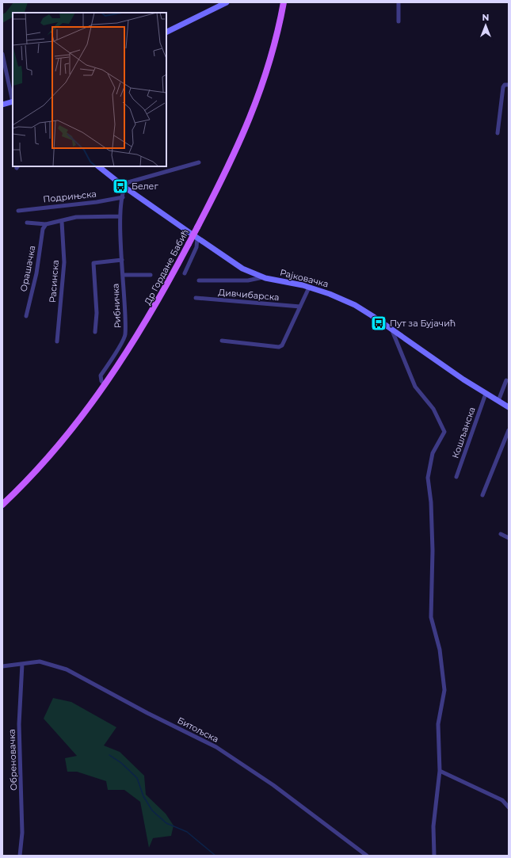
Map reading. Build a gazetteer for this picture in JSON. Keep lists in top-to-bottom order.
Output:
{
  "streets": {
    "main road": ["Др Гордане Бабић", "Рајковачка"],
    "street": [
      "Подрињска",
      "Орашачка",
      "Расинска",
      "Дивчибарска",
      "Рибничка",
      "Кошљанска",
      "Битољска",
      "Обреновачка"
    ]
  },
  "crossings": [
    ["Подрињска", "Рибничка"],
    ["Др Гордане Бабић", "Рибничка"],
    ["Рајковачка", "Рибничка"],
    ["Рајковачка", "Кошљанска"],
    ["Битољска", "Обреновачка"]
  ],
  "places": {
    "bus stop": ["Белег", "Пут за Бујачић"]
  },
  "north": "top"
}
